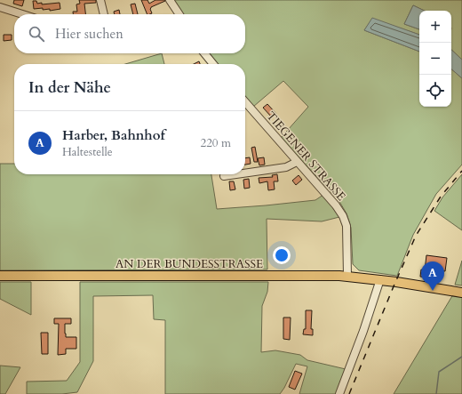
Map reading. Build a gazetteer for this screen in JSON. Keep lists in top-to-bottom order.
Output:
{
  "streets": {
    "main road": ["AN DER BUNDESSTRASSE"],
    "street": ["TIEGENER STRASSE"]
  },
  "crossings": [
    ["TIEGENER STRASSE", "AN DER BUNDESSTRASSE"]
  ],
  "page": {
    "map_buttons": ["+", "−"],
    "search": "Hier suchen",
    "heading": "In der Nähe",
    "list": [
      {
        "mark": "A",
        "name": "Harber, Bahnhof",
        "note": "Haltestelle",
        "value": "220 m"
      }
    ],
    "pins": "A"
  }
}
